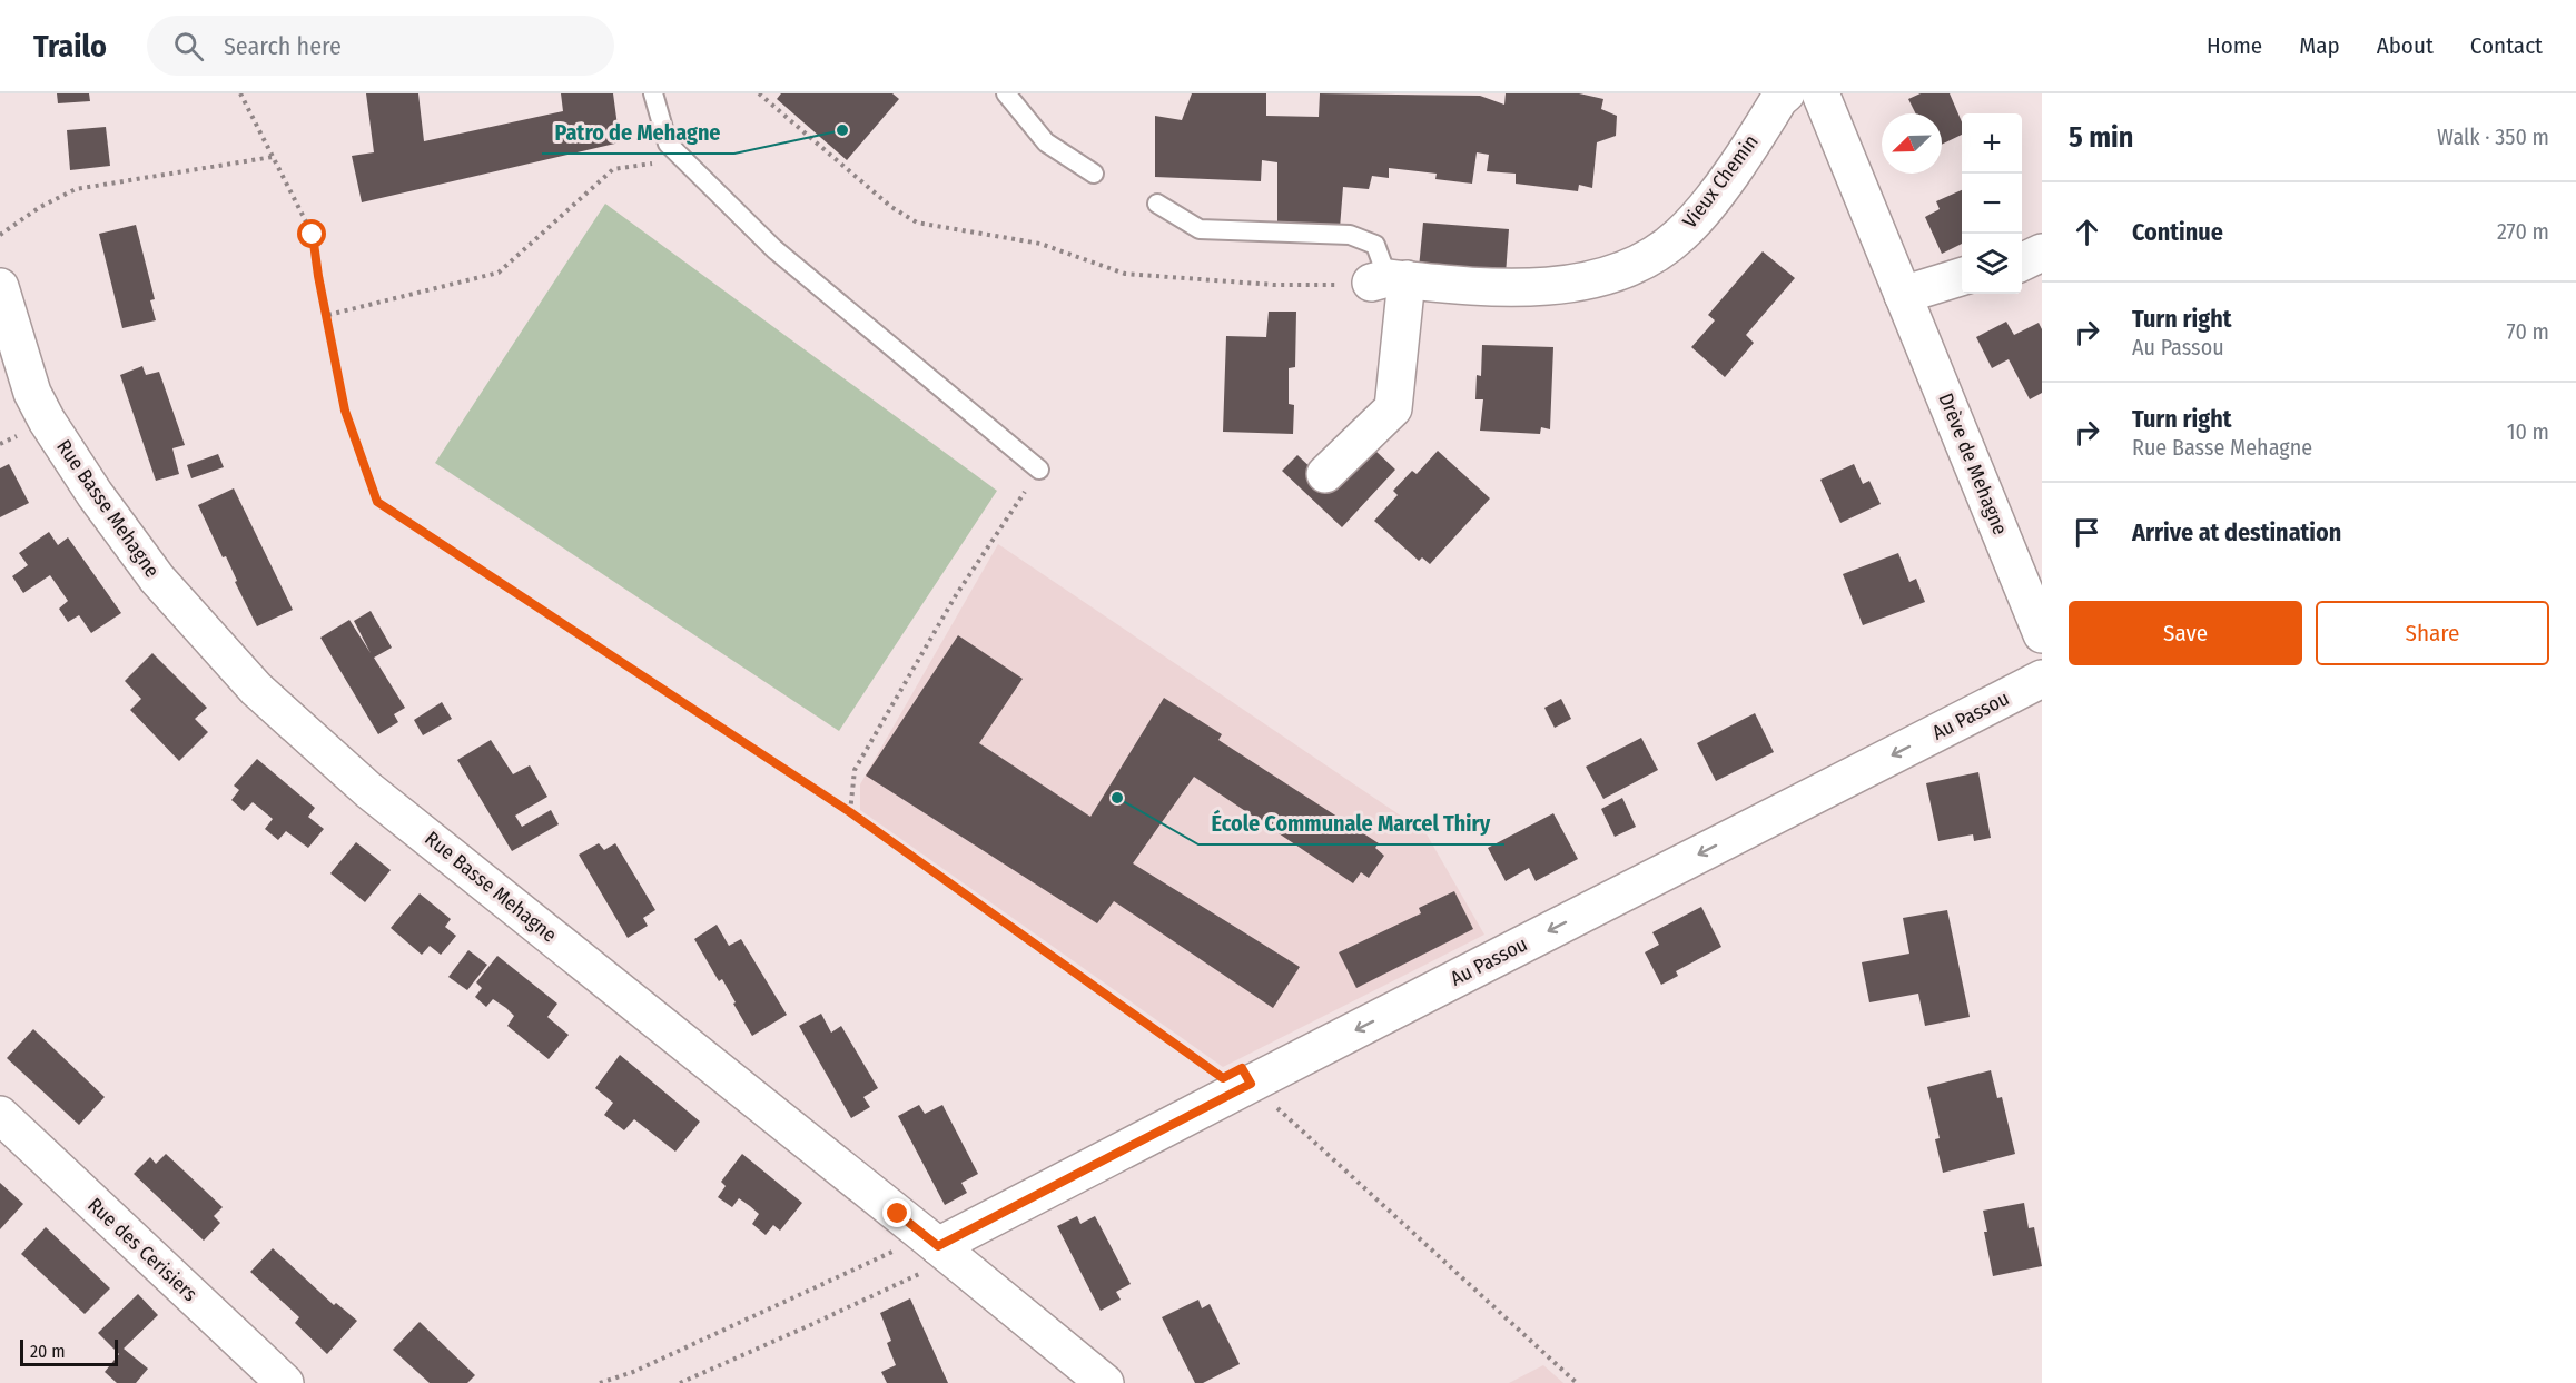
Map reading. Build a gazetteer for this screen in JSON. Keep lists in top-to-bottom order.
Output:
{
  "streets": {
    "street": [
      "Vieux Chemin",
      "Drève de Mehagne",
      "Rue Basse Mehagne",
      "Au Passou",
      "Rue des Cerisiers"
    ]
  },
  "crossings": [
    ["Rue Basse Mehagne", "Au Passou"]
  ],
  "one_way": ["Au Passou"],
  "places": ["Patro de Mehagne", "École Communale Marcel Thiry"],
  "scale_bar": "20 m",
  "north": "bottom left",
  "page": {
    "header": "Trailo",
    "search": "Search here",
    "nav": [
      "Home",
      "Map",
      "About",
      "Contact"
    ],
    "heading": ["5 min", "Walk · 350 m"],
    "map_buttons": ["+", "−"],
    "list": [
      ["Continue", "270 m"],
      ["Turn right", "Au Passou", "70 m"],
      ["Turn right", "Rue Basse Mehagne", "10 m"],
      "Arrive at destination"
    ],
    "buttons": ["Save", "Share"],
    "scale": "20 m"
  }
}
